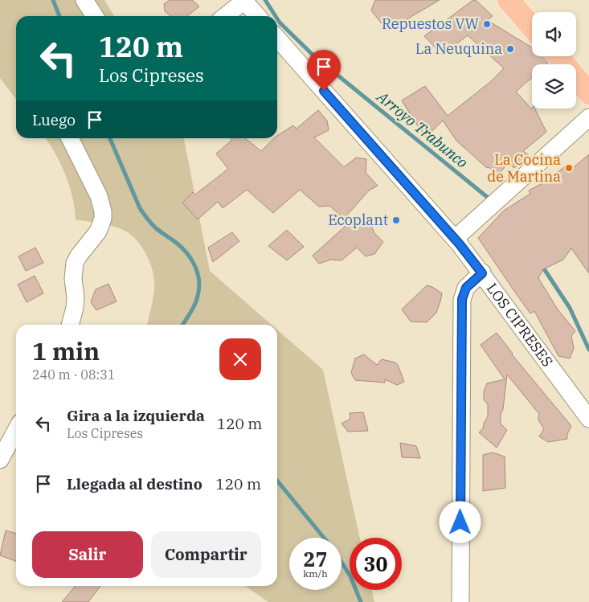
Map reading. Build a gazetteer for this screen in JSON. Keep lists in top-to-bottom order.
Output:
{
  "streets": {
    "street": ["LOS CIPRESES"]
  },
  "water": ["Arroyo Trabunco"],
  "places": [
    "Repuestos VW",
    "La Neuquina",
    "La Cocina de Martina",
    "Ecoplant"
  ],
  "page": {
    "turn": ["120 m", "Los Cipreses"],
    "then": "Luego",
    "heading": ["1 min", "240 m · 08:31"],
    "list": [
      {
        "name": "Gira a la izquierda",
        "note": "Los Cipreses",
        "value": "120 m"
      },
      {
        "name": "Llegada al destino",
        "value": "120 m"
      }
    ],
    "buttons": ["Salir", "Compartir"],
    "speed": "27 km/h",
    "limit": "30"
  }
}
